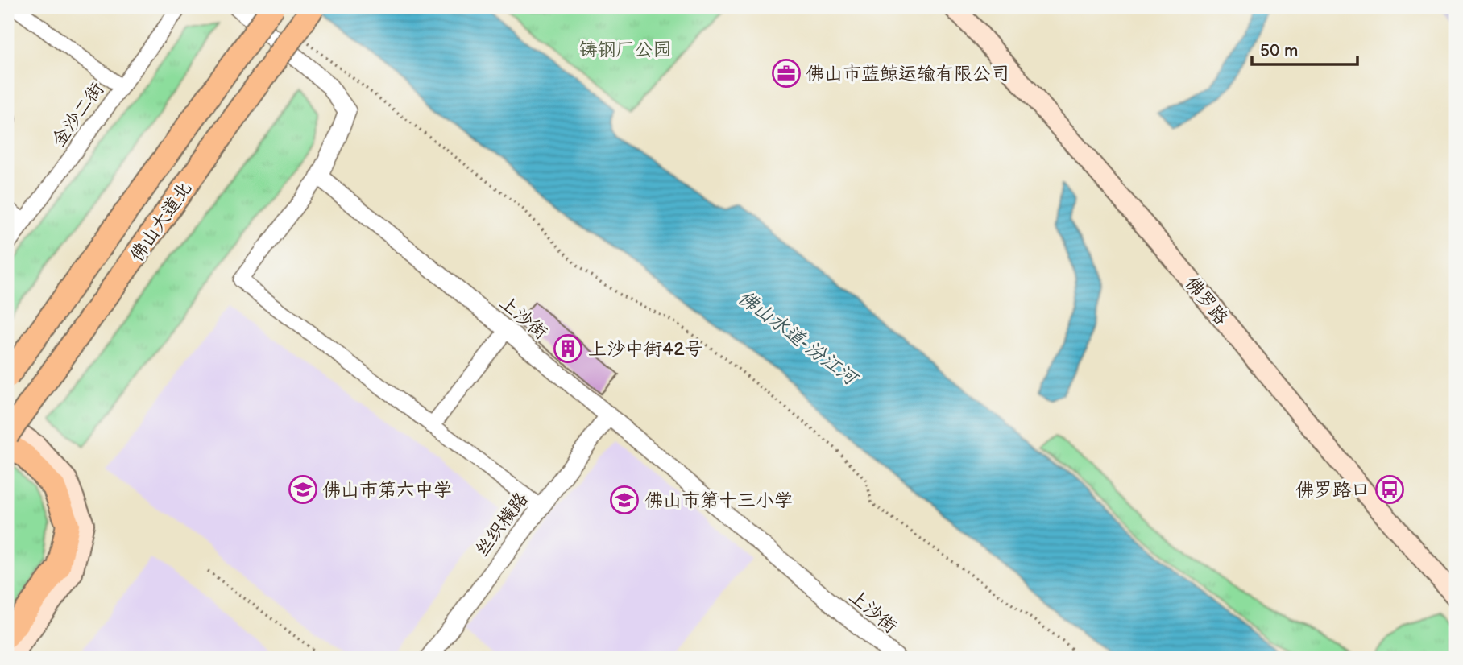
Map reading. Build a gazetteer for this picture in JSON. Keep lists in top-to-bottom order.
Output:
{
  "streets": {
    "highway": ["佛山大道北"],
    "main road": ["佛罗路"],
    "street": ["金沙二街", "上沙街", "丝织横路"]
  },
  "crossings": [
    ["上沙街", "丝织横路"]
  ],
  "water": ["佛山水道-汾江河"],
  "parks": ["铸钢厂公园"],
  "places": {
    "office": ["佛山市蓝鲸运输有限公司"],
    "building": ["上沙中街42号"],
    "school or university": ["佛山市第六中学", "佛山市第十三小学"],
    "bus stop": ["佛罗路口"]
  },
  "scale_bar": "50 m"
}
